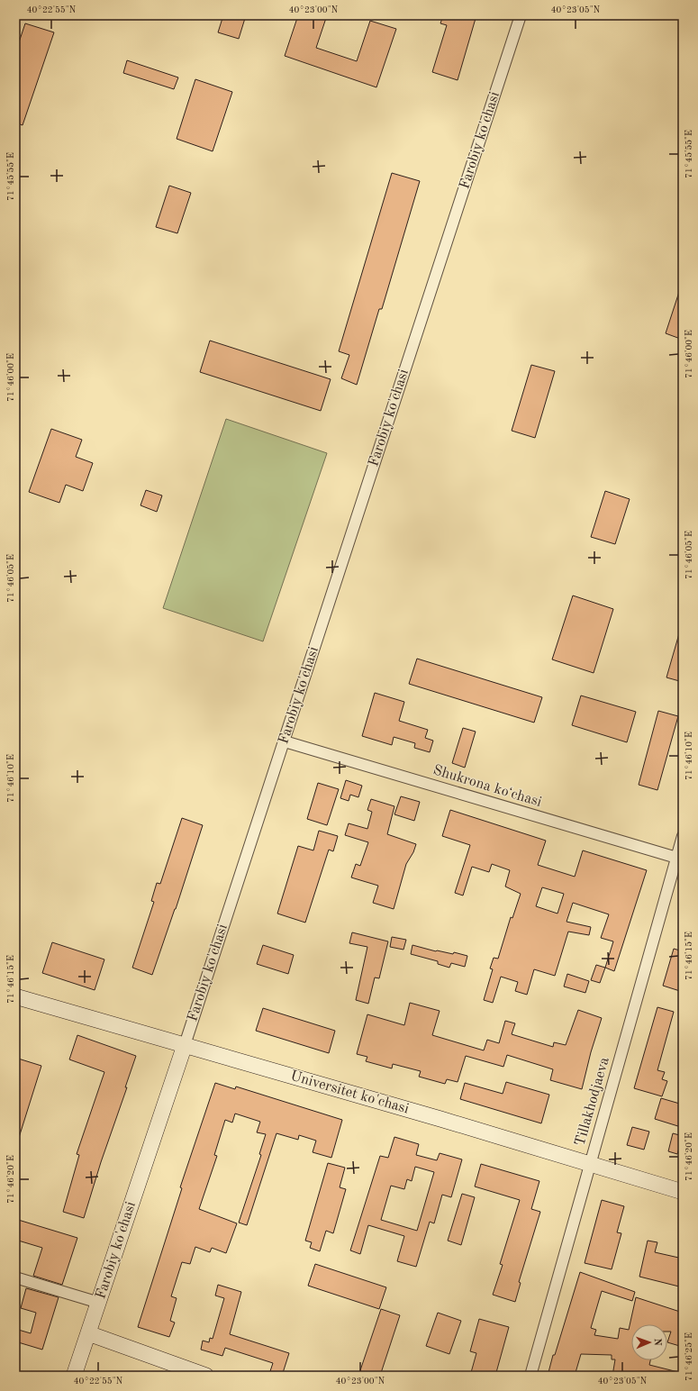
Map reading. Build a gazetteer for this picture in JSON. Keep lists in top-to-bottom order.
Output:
{
  "streets": {
    "main road": ["Farobiy ko'chasi", "Universitet ko'chasi"],
    "street": ["Shukrona koʻchasi", "Tillakhodjaeva"]
  },
  "crossings": [
    ["Farobiy ko'chasi", "Shukrona koʻchasi"],
    ["Farobiy ko'chasi", "Universitet ko'chasi"],
    ["Shukrona koʻchasi", "Tillakhodjaeva"],
    ["Universitet ko'chasi", "Tillakhodjaeva"]
  ],
  "north": "right",
  "coordinates": [
    "40°22'55\"N",
    "40°23'00\"N",
    "40°23'05\"N",
    "71°45'55\"E",
    "71°46'00\"E",
    "71°46'05\"E",
    "71°46'10\"E",
    "71°46'15\"E",
    "71°46'20\"E",
    "71°46'25\"E"
  ]
}
